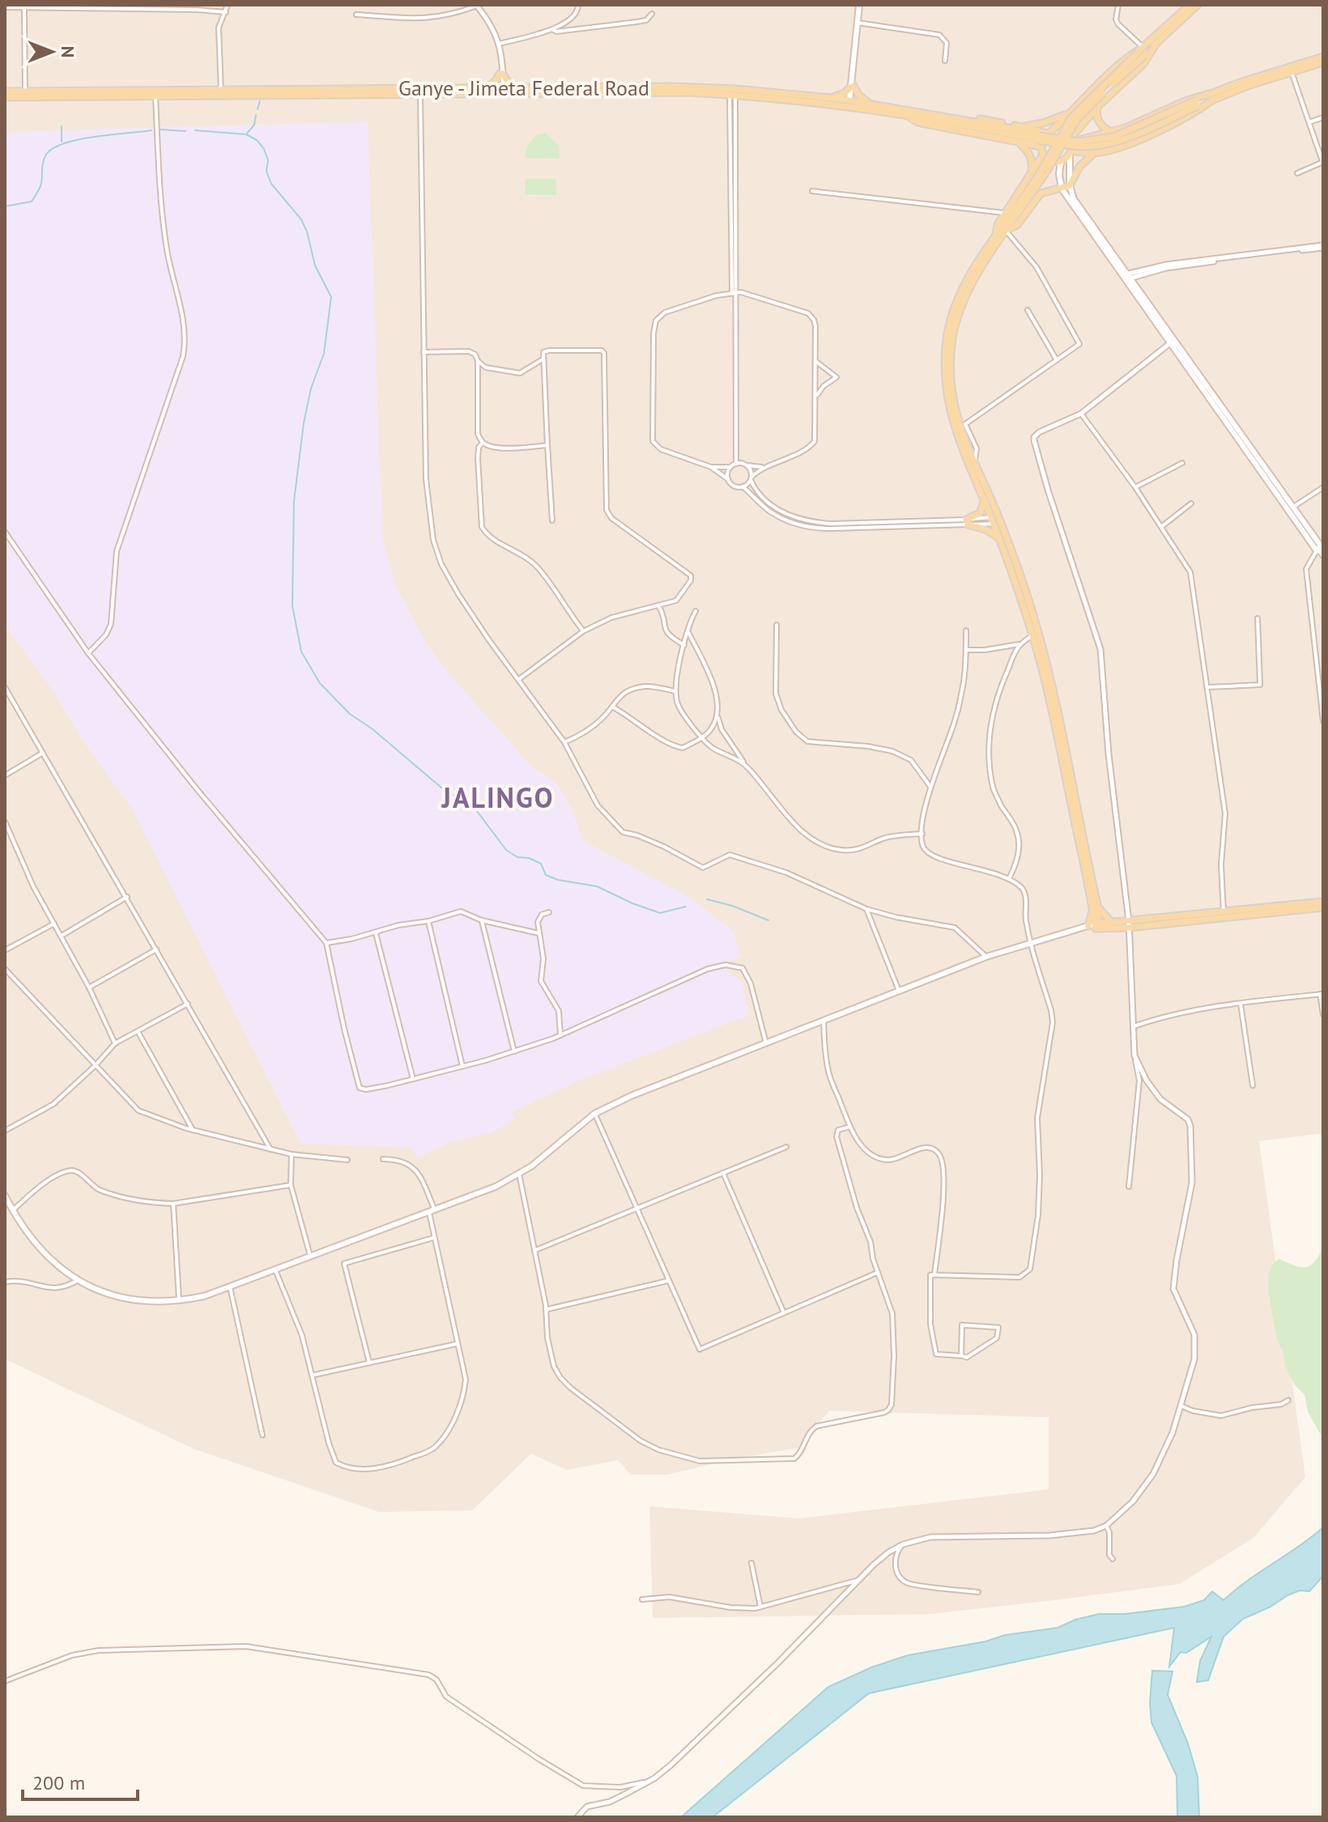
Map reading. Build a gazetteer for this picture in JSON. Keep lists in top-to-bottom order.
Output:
{
  "streets": {
    "main road": ["Ganye - Jimeta Federal Road"]
  },
  "districts": ["JALINGO"],
  "scale_bar": "200 m",
  "north": "right"
}
